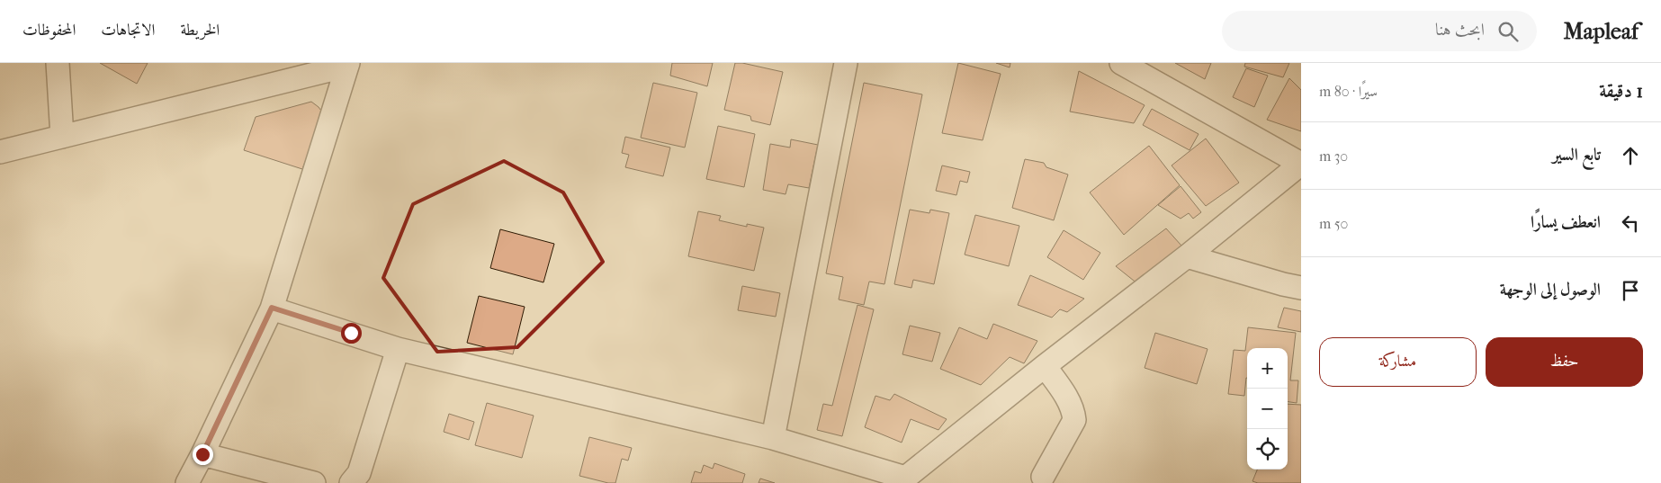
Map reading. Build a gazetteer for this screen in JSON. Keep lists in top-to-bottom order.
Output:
{
  "page": {
    "header": "Mapleaf",
    "search": "ابحث هنا",
    "nav": ["الخريطة", "الاتجاهات", "المحفوظات"],
    "heading": ["1 دقيقة", "سيرًا · 80 m"],
    "list": [
      ["تابع السير", "30 m"],
      ["انعطف يسارًا", "50 m"],
      "الوصول إلى الوجهة"
    ],
    "buttons": ["حفظ", "مشاركة"],
    "map_buttons": ["+", "−"]
  }
}
